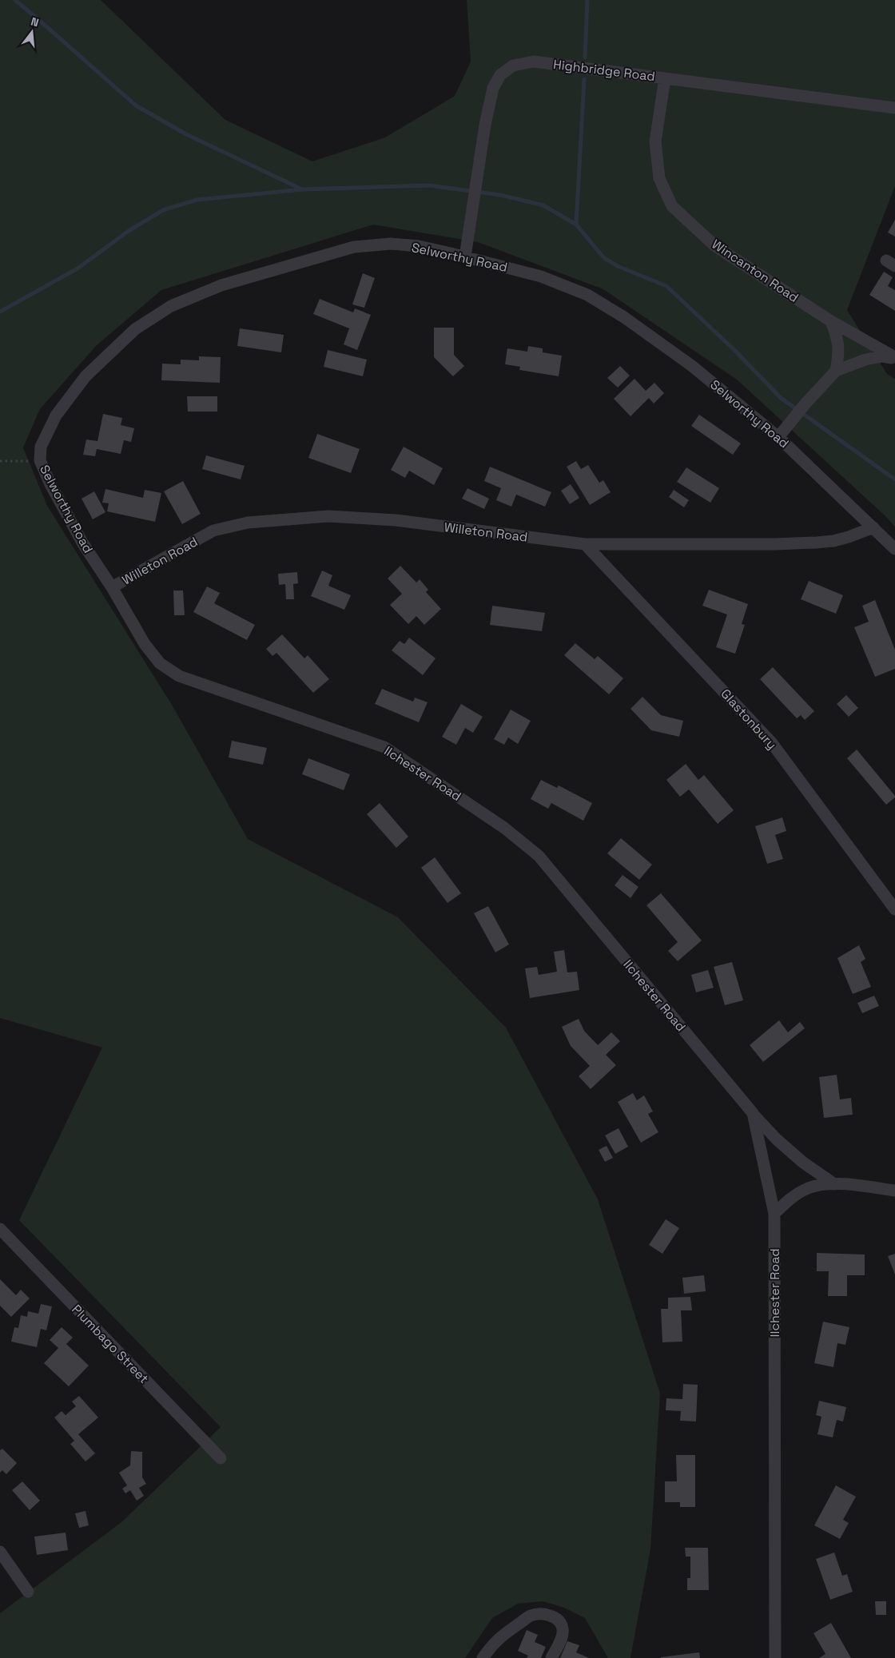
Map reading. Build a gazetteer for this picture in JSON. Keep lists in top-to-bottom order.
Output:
{
  "streets": {
    "street": [
      "Highbridge Road",
      "Selworthy Road",
      "Wincanton Road",
      "Willeton Road",
      "Glastonbury",
      "Ilchester Road",
      "Plumbago Street"
    ]
  },
  "crossings": [
    ["Highbridge Road", "Selworthy Road"],
    ["Highbridge Road", "Wincanton Road"],
    ["Selworthy Road", "Willeton Road"],
    ["Selworthy Road", "Ilchester Road"],
    ["Willeton Road", "Glastonbury"],
    ["Willeton Road", "Ilchester Road"]
  ],
  "north": "top"
}
